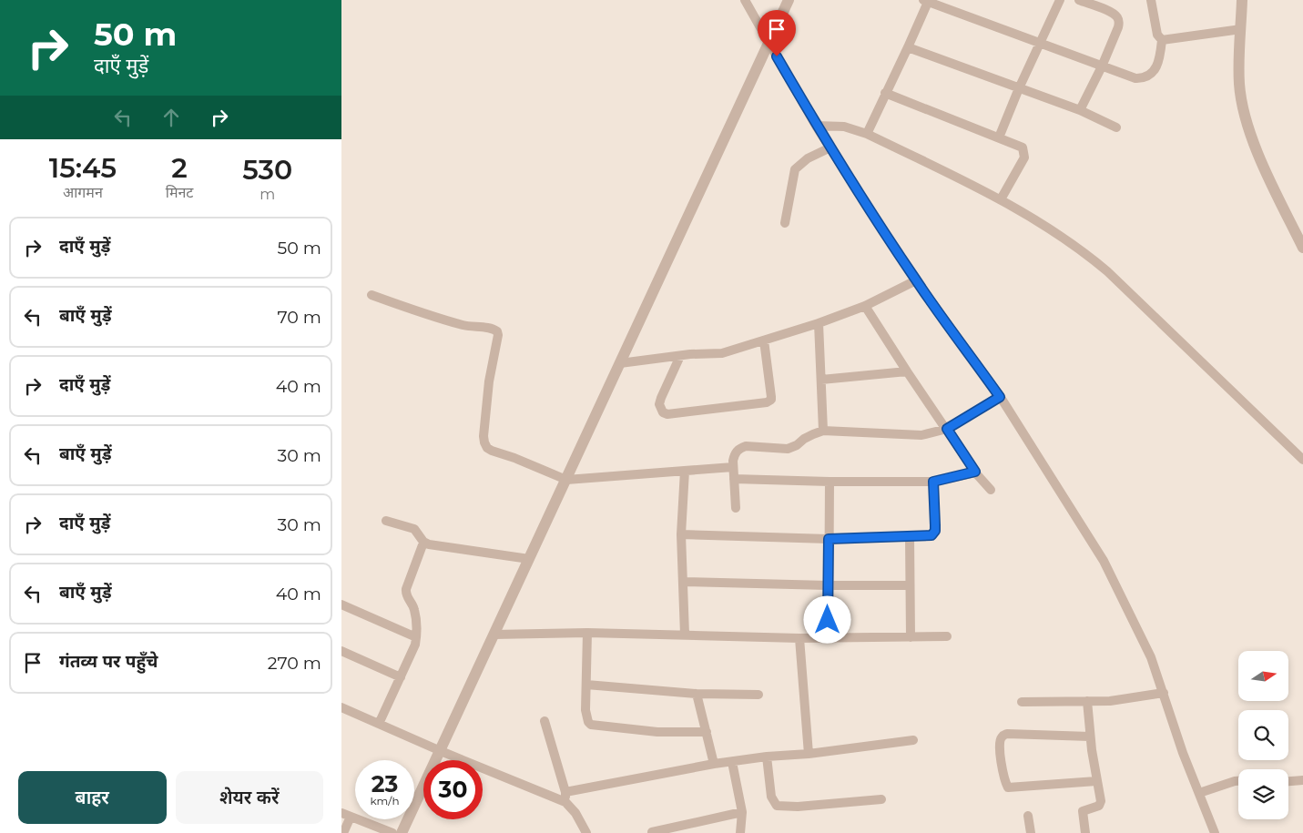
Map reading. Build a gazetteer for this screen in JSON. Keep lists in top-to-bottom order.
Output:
{
  "north": "right",
  "page": {
    "turn": ["50 m", "दाएँ मुड़ें"],
    "eta": [
      "15:45",
      "आगमन",
      "2",
      "मिनट",
      "530",
      "m"
    ],
    "list": [
      {
        "name": "दाएँ मुड़ें",
        "value": "50 m"
      },
      {
        "name": "बाएँ मुड़ें",
        "value": "70 m"
      },
      {
        "name": "दाएँ मुड़ें",
        "value": "40 m"
      },
      {
        "name": "बाएँ मुड़ें",
        "value": "30 m"
      },
      {
        "name": "दाएँ मुड़ें",
        "value": "30 m"
      },
      {
        "name": "बाएँ मुड़ें",
        "value": "40 m"
      },
      {
        "name": "गंतव्य पर पहुँचे",
        "value": "270 m"
      }
    ],
    "speed": "23 km/h",
    "limit": "30",
    "buttons": ["बाहर", "शेयर करें"]
  }
}
